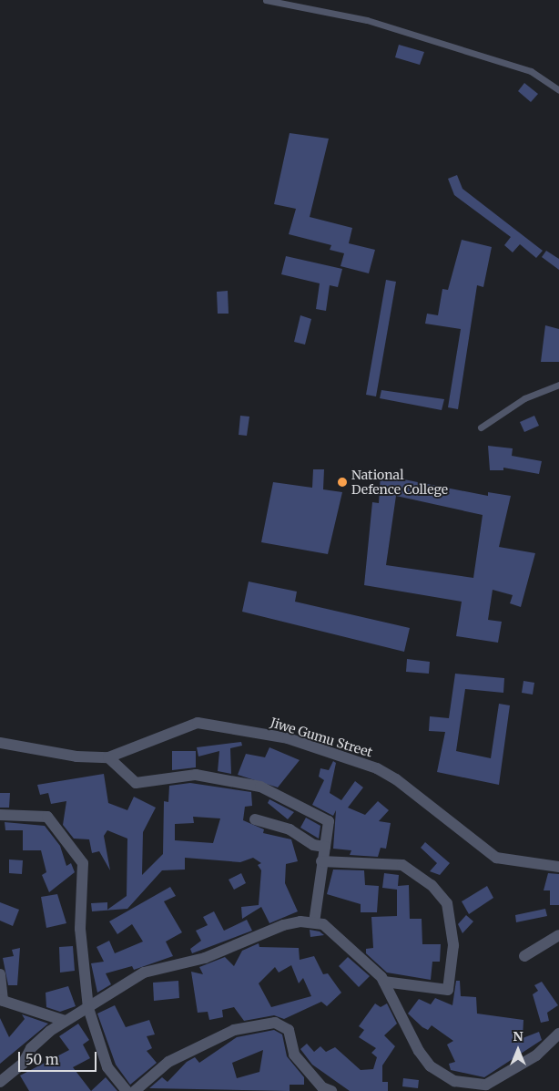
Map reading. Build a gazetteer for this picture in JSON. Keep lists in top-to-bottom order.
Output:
{
  "streets": {
    "street": ["Jiwe Gumu Street"]
  },
  "places": ["National Defence College"],
  "scale_bar": "50 m",
  "north": "top"
}
